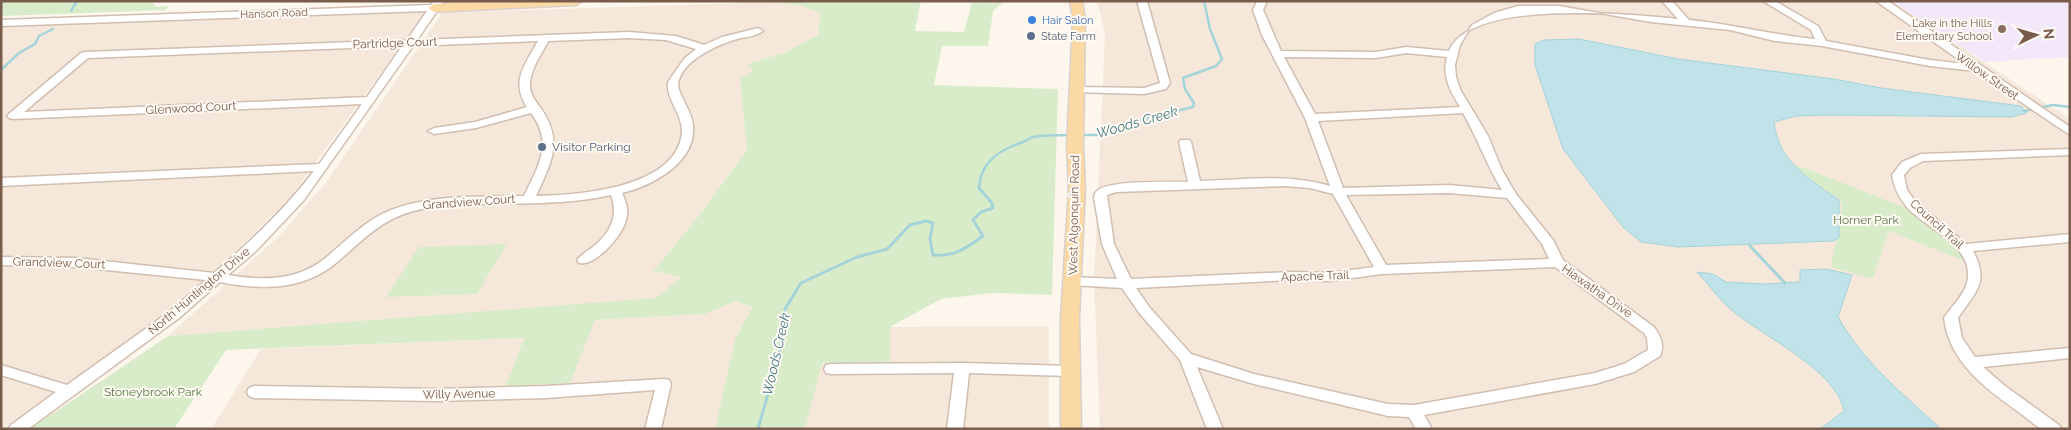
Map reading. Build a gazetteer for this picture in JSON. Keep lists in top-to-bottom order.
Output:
{
  "streets": {
    "main road": ["Hanson Road", "West Algonquin Road"],
    "street": [
      "Partridge Court",
      "Willow Street",
      "Glenwood Court",
      "Grandview Court",
      "Council Trail",
      "Apache Trail",
      "North Huntington Drive",
      "Hiawatha Drive",
      "Willy Avenue"
    ]
  },
  "crossings": [
    ["Hanson Road", "North Huntington Drive"],
    ["Partridge Court", "Glenwood Court"],
    ["Partridge Court", "Grandview Court"],
    ["Partridge Court", "North Huntington Drive"],
    ["Willow Street", "Hiawatha Drive"],
    ["Glenwood Court", "North Huntington Drive"],
    ["Grandview Court", "North Huntington Drive"],
    ["West Algonquin Road", "Apache Trail"],
    ["Apache Trail", "Hiawatha Drive"]
  ],
  "water": ["Woods Creek"],
  "parks": ["Horner Park", "Stoneybrook Park"],
  "places": [
    "Hair Salon",
    "Lake in the Hills Elementary School",
    "State Farm",
    "Visitor Parking"
  ],
  "north": "right"
}
